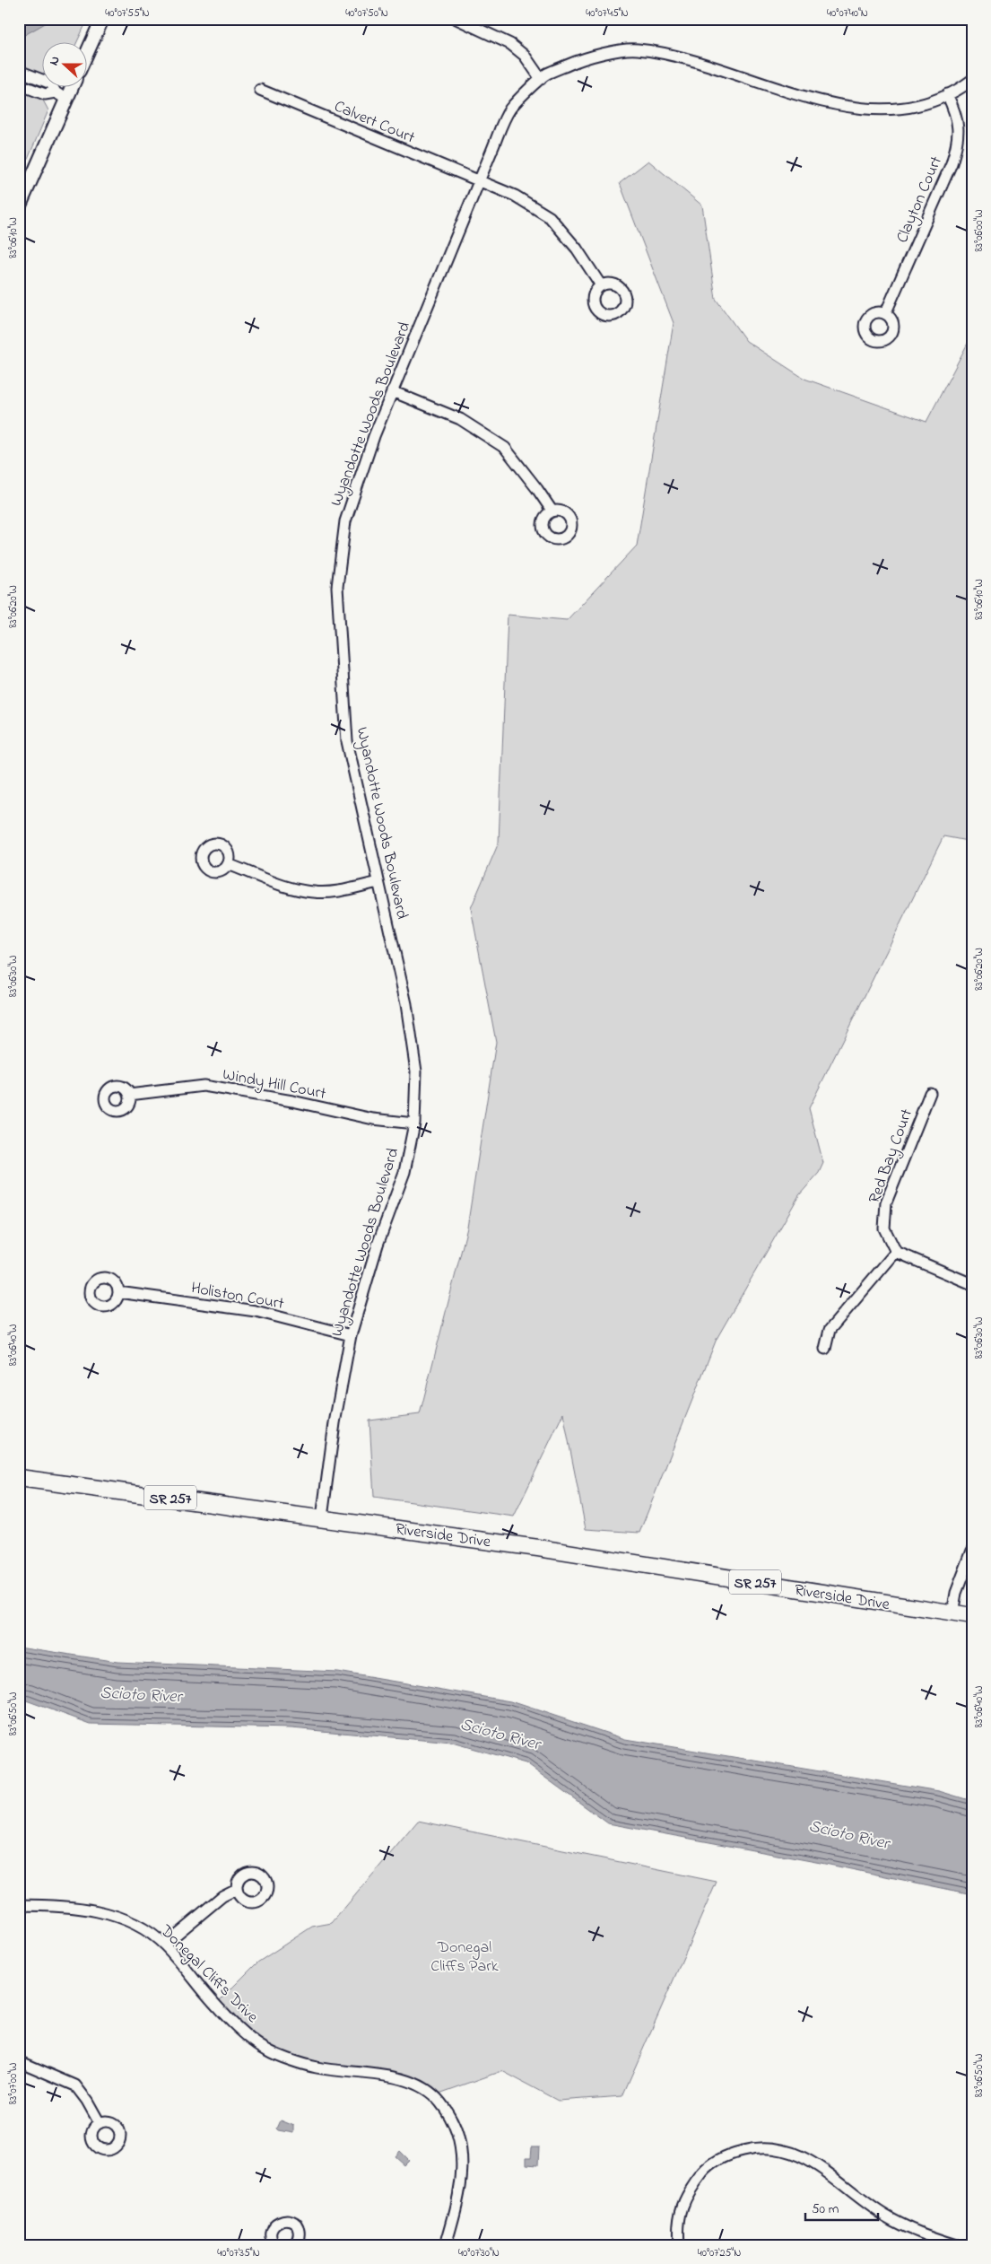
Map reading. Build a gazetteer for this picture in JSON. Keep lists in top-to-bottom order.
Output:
{
  "streets": {
    "main road": ["SR 257", "Riverside Drive"],
    "street": [
      "Calvert Court",
      "Clayton Court",
      "Wyandotte Woods Boulevard",
      "Windy Hill Court",
      "Red Bay Court",
      "Holiston Court",
      "Donegal Cliffs Drive"
    ]
  },
  "crossings": [
    ["Calvert Court", "Wyandotte Woods Boulevard"],
    ["Clayton Court", "Wyandotte Woods Boulevard"],
    ["Wyandotte Woods Boulevard", "Windy Hill Court"],
    ["Wyandotte Woods Boulevard", "Holiston Court"],
    ["Wyandotte Woods Boulevard", "Riverside Drive"]
  ],
  "water": ["Scioto River"],
  "parks": ["Donegal Cliffs Park"],
  "scale_bar": "50 m",
  "north": "left",
  "coordinates": [
    "40°07'55\"N",
    "40°07'50\"N",
    "40°07'45\"N",
    "40°07'40\"N",
    "83°06'00\"W",
    "83°06'10\"W",
    "83°06'20\"W",
    "83°06'30\"W",
    "83°06'40\"W",
    "83°06'50\"W",
    "83°07'00\"W",
    "40°07'35\"N",
    "40°07'30\"N",
    "40°07'25\"N"
  ]
}
